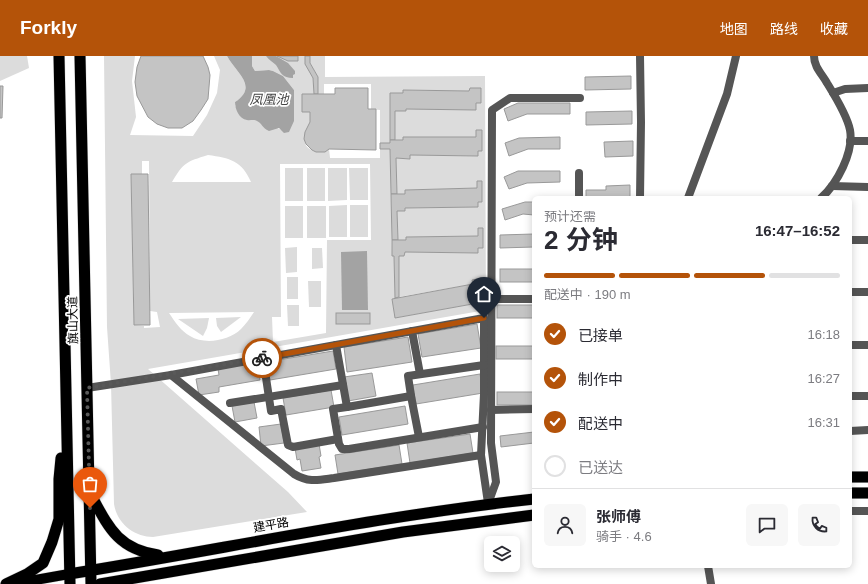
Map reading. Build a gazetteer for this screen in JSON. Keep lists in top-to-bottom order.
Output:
{
  "streets": {
    "highway": ["旗山大道", "建平路"]
  },
  "crossings": [
    ["旗山大道", "建平路"]
  ],
  "water": ["凤凰池"],
  "page": {
    "header": "Forkly",
    "nav": ["地图", "路线", "收藏"],
    "heading": ["2 分钟", "预计还需", "16:47–16:52"],
    "panel": ["张师傅", "骑手 · 4.6"],
    "bar": "配送中 · 190 m",
    "list": [
      ["已接单", "16:18"],
      ["制作中", "16:27"],
      ["配送中", "16:31"],
      "已送达"
    ]
  }
}
